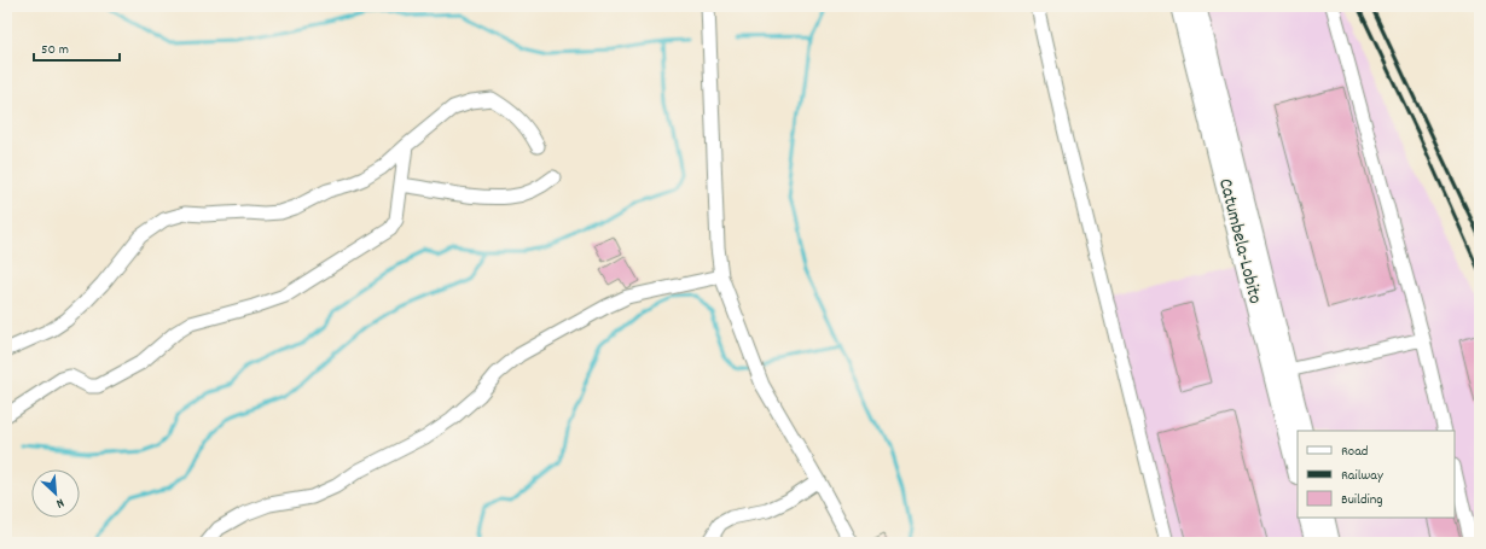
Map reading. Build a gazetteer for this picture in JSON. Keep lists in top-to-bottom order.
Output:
{
  "streets": {
    "highway": ["Catumbela-Lobito"]
  },
  "legend": ["Road", "Railway", "Building"],
  "scale_bar": "50 m",
  "north": "bottom right"
}
